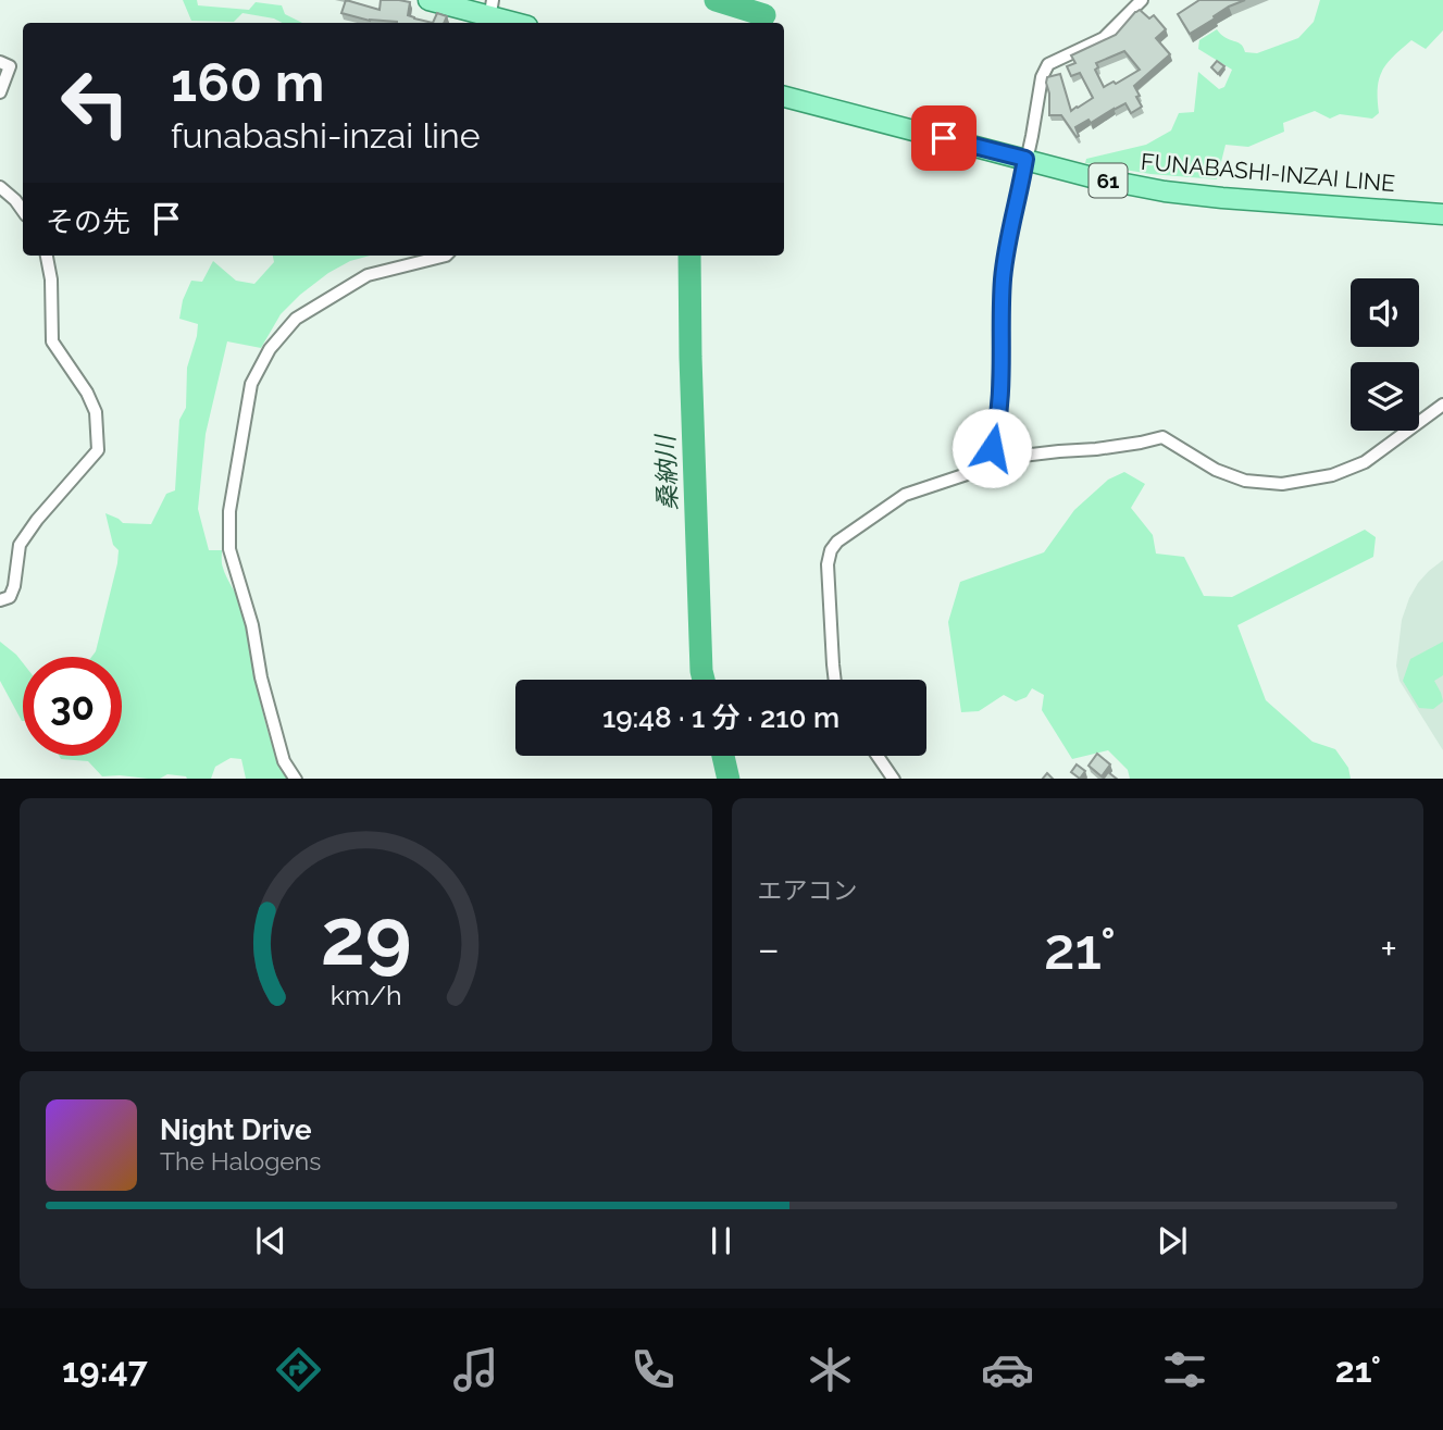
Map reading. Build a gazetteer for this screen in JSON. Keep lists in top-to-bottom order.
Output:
{
  "streets": {
    "main road": ["FUNABASHI-INZAI LINE", "61"]
  },
  "water": ["桑納川"],
  "page": {
    "turn": ["160 m", "funabashi-inzai line"],
    "then": "その先",
    "limit": "30",
    "trip": "19:48 · 1 分 · 210 m",
    "tile": "エアコン",
    "heat": ["−", "21°", "+"],
    "song": ["Night Drive", "The Halogens"],
    "tabs": ["19:47", "21°"],
    "gauge": ["29", "km/h"]
  }
}
